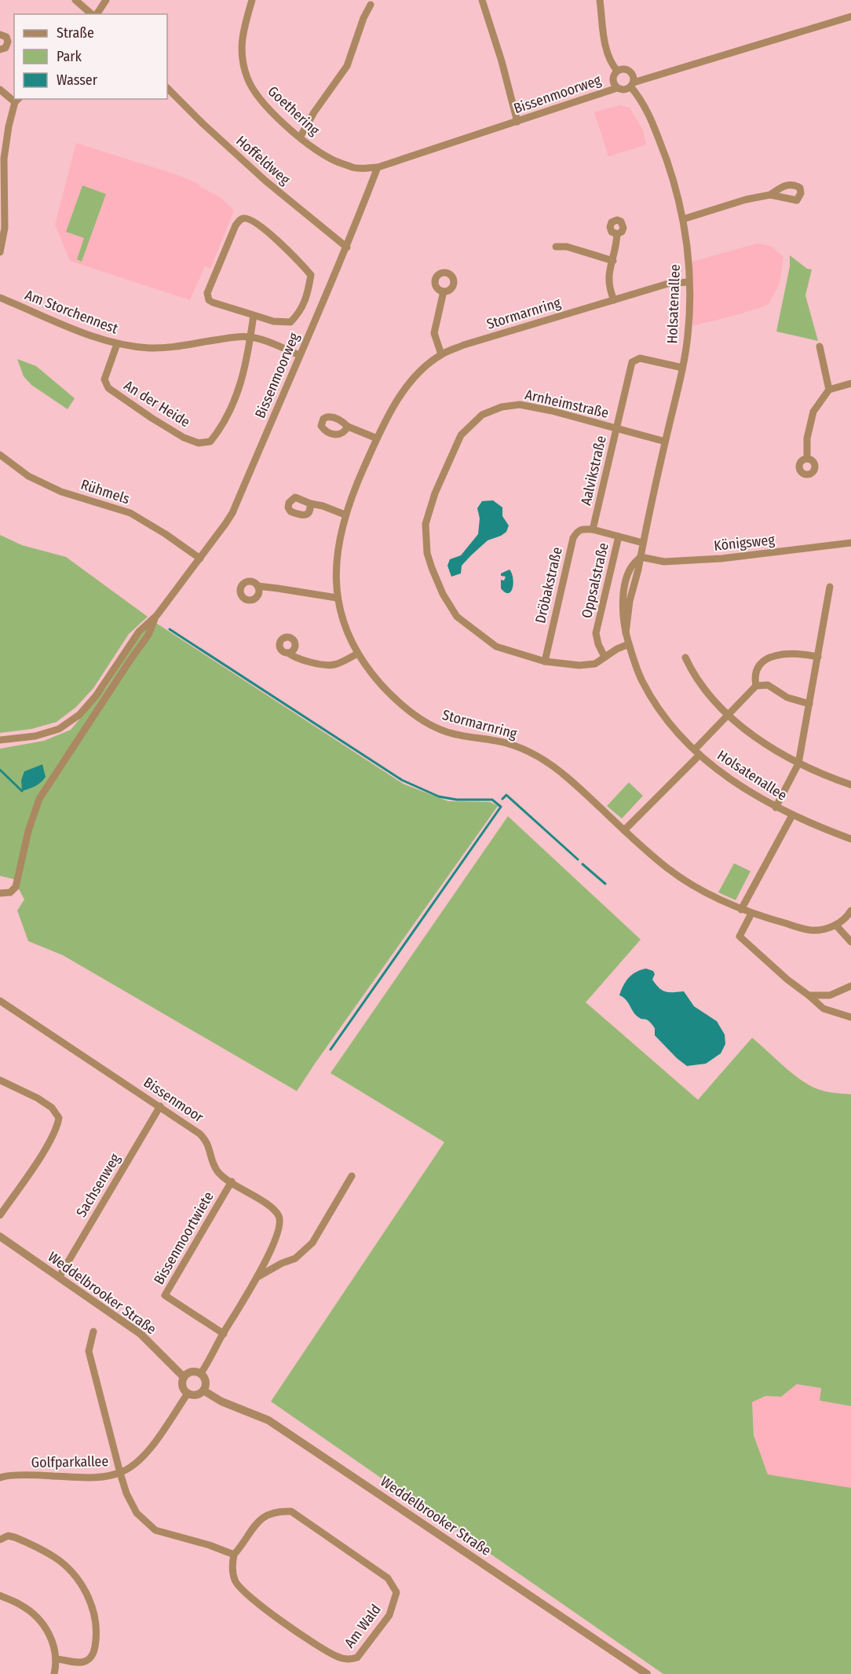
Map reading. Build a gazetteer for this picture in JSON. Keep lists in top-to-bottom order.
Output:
{
  "streets": {
    "street": [
      "Bissenmoorweg",
      "Goethering",
      "Hoffeldweg",
      "Holsatenallee",
      "Am Storchennest",
      "Stormarnring",
      "An der Heide",
      "Arnheimstraße",
      "Aalvikstraße",
      "Rühmels",
      "Königsweg",
      "Oppsalstraße",
      "Dröbakstraße",
      "Bissenmoor",
      "Sachsenweg",
      "Bissenmoortwiete",
      "Weddelbrooker Straße",
      "Golfparkallee",
      "Am Wald"
    ]
  },
  "crossings": [
    ["Bissenmoorweg", "Goethering"],
    ["Bissenmoorweg", "Hoffeldweg"],
    ["Bissenmoorweg", "Holsatenallee"],
    ["Bissenmoorweg", "Am Storchennest"],
    ["Bissenmoorweg", "Rühmels"],
    ["Holsatenallee", "Stormarnring"],
    ["Holsatenallee", "Arnheimstraße"],
    ["Holsatenallee", "Aalvikstraße"],
    ["Holsatenallee", "Königsweg"],
    ["Am Storchennest", "An der Heide"],
    ["Arnheimstraße", "Aalvikstraße"],
    ["Arnheimstraße", "Oppsalstraße"],
    ["Arnheimstraße", "Dröbakstraße"],
    ["Aalvikstraße", "Dröbakstraße"],
    ["Bissenmoor", "Sachsenweg"],
    ["Bissenmoor", "Bissenmoortwiete"],
    ["Bissenmoor", "Weddelbrooker Straße"],
    ["Bissenmoor", "Golfparkallee"],
    ["Sachsenweg", "Weddelbrooker Straße"],
    ["Weddelbrooker Straße", "Golfparkallee"]
  ],
  "legend": ["Straße", "Park", "Wasser"]
}
